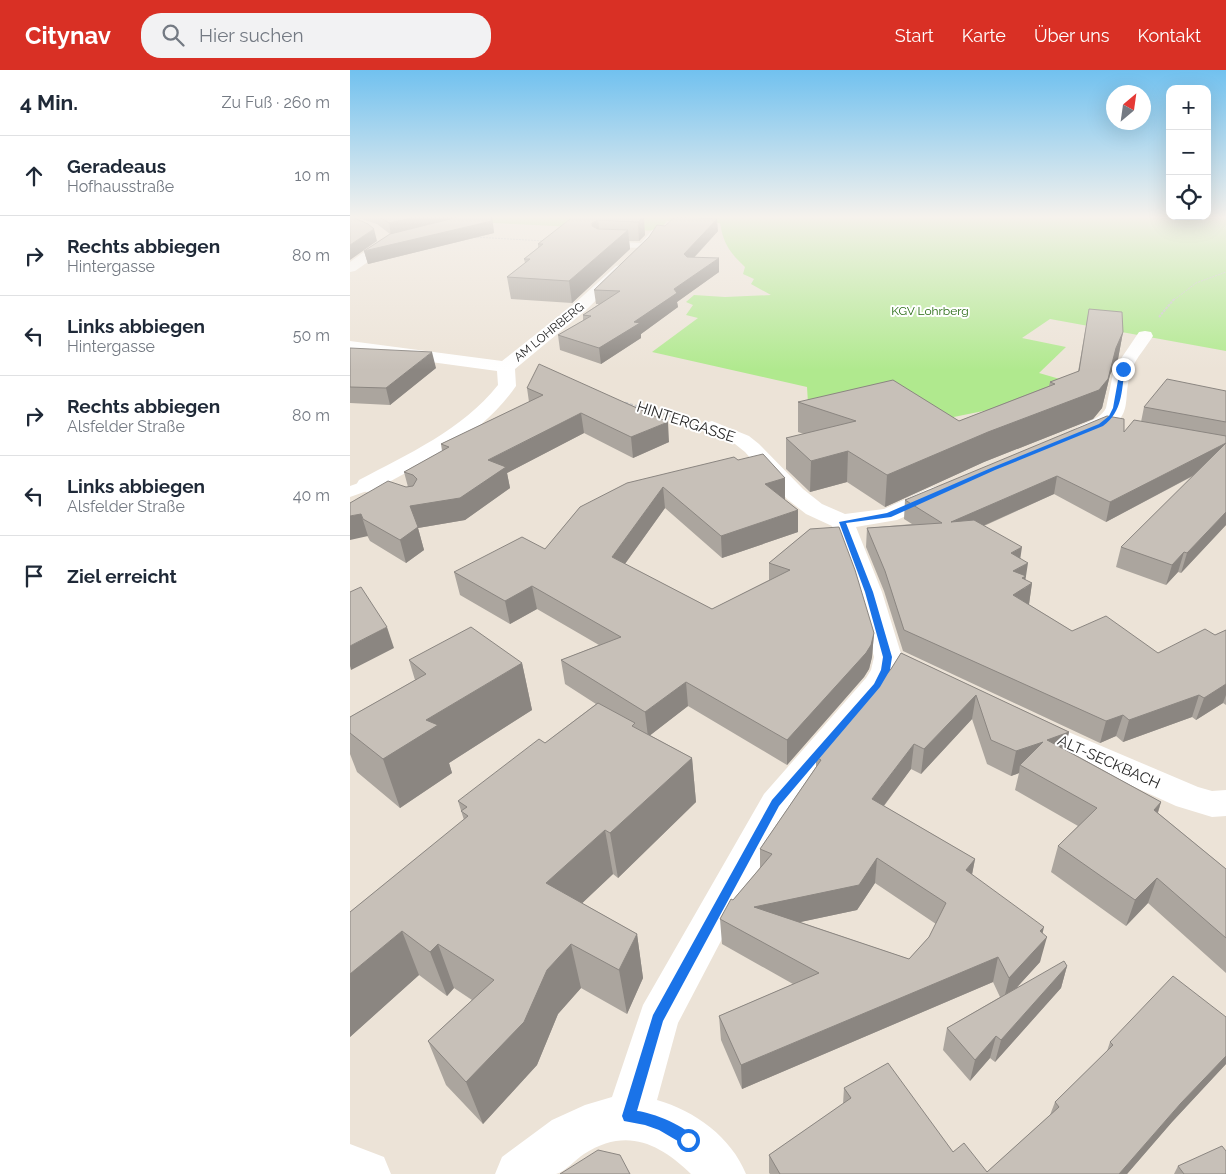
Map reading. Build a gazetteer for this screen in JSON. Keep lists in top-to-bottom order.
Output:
{
  "streets": {
    "street": ["AM LOHRBERG", "HINTERGASSE", "ALT-SECKBACH"]
  },
  "parks": ["KGV Lohrberg"],
  "north": "top right",
  "page": {
    "header": "Citynav",
    "search": "Hier suchen",
    "nav": [
      "Start",
      "Karte",
      "Über uns",
      "Kontakt"
    ],
    "heading": ["4 Min.", "Zu Fuß · 260 m"],
    "map_buttons": ["+", "−"],
    "list": [
      ["Geradeaus", "Hofhausstraße", "10 m"],
      ["Rechts abbiegen", "Hintergasse", "80 m"],
      ["Links abbiegen", "Hintergasse", "50 m"],
      ["Rechts abbiegen", "Alsfelder Straße", "80 m"],
      ["Links abbiegen", "Alsfelder Straße", "40 m"],
      "Ziel erreicht"
    ]
  }
}
